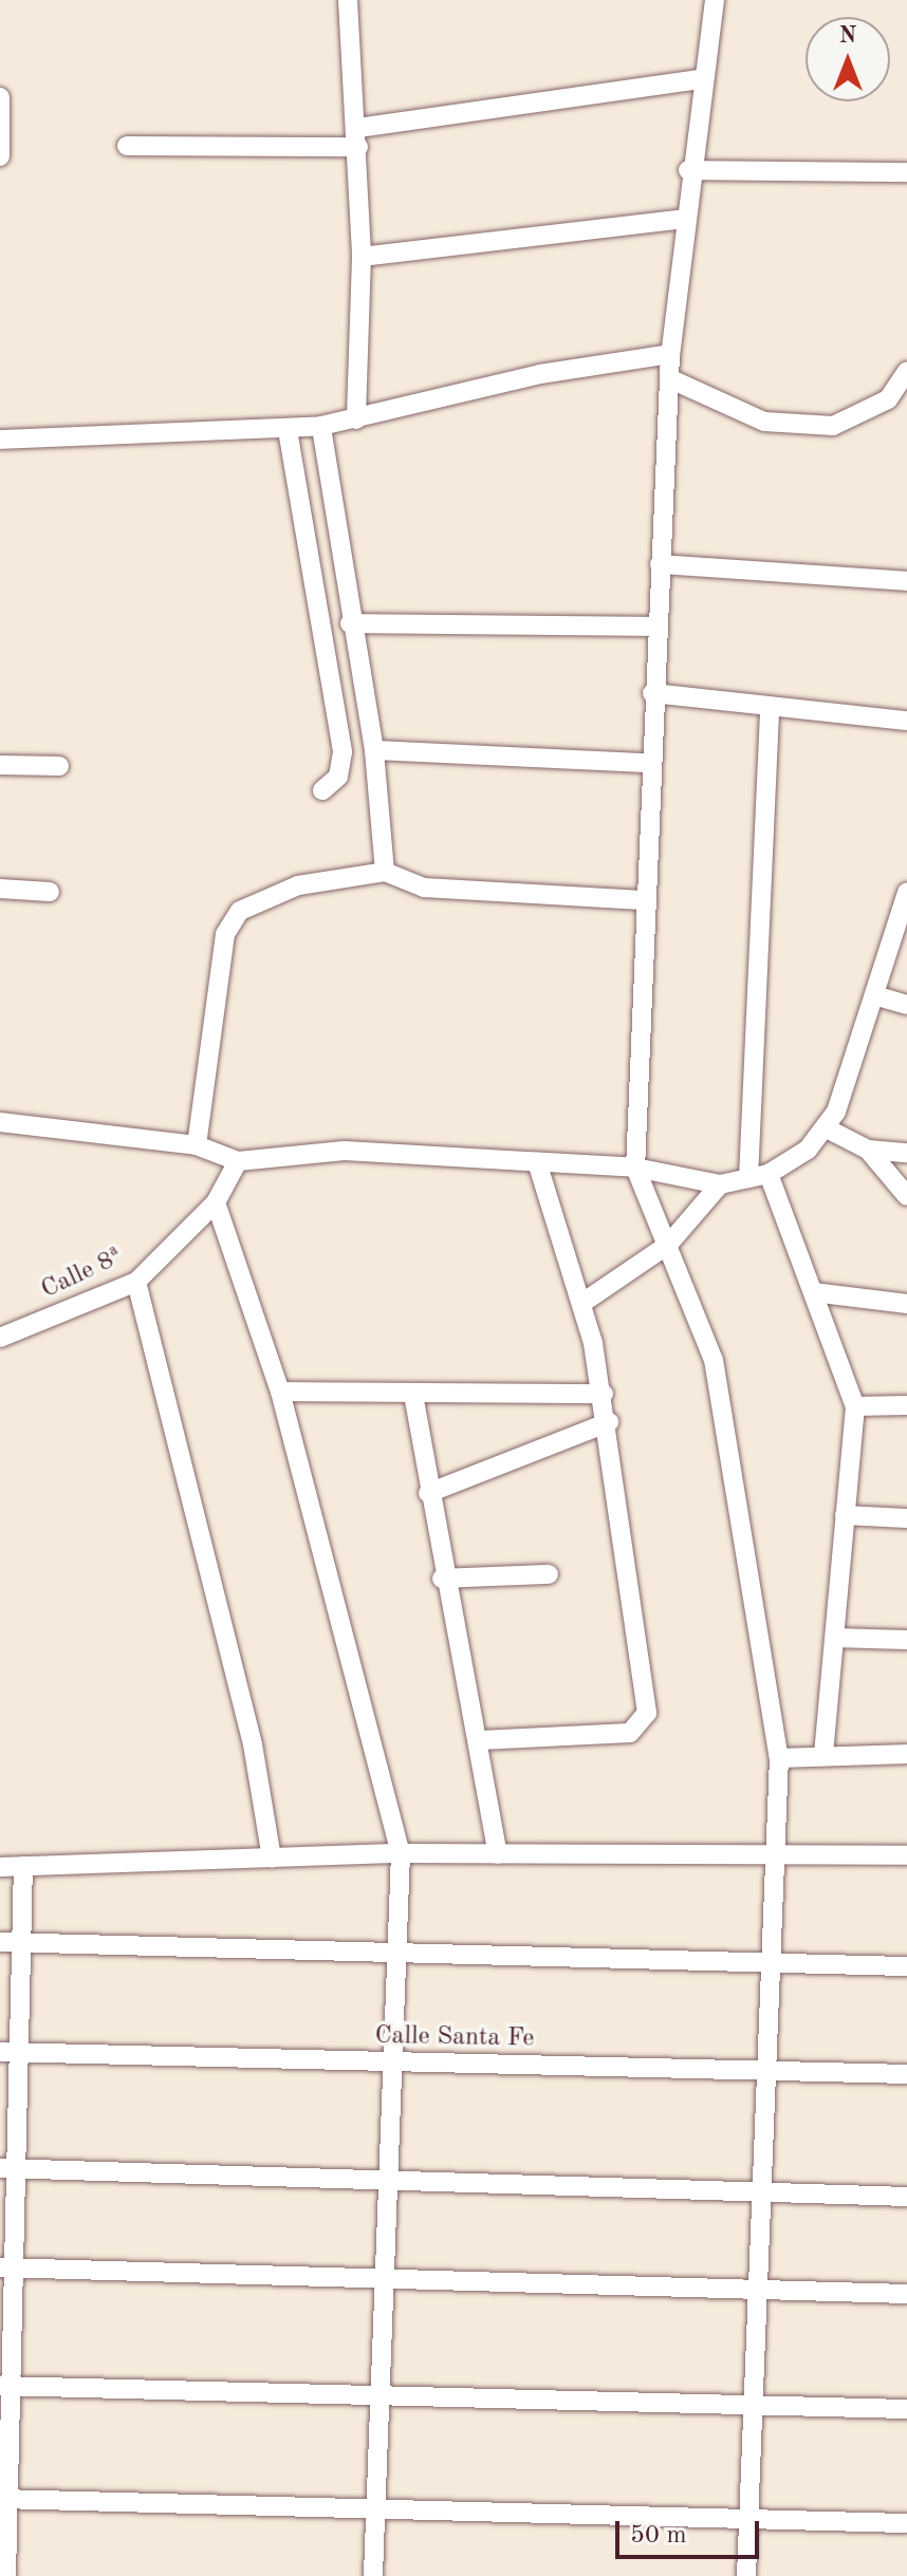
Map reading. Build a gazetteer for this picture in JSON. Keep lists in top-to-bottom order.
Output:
{
  "streets": {
    "street": ["Calle 8ª", "Calle Santa Fe"]
  },
  "scale_bar": "50 m",
  "north": "top"
}
